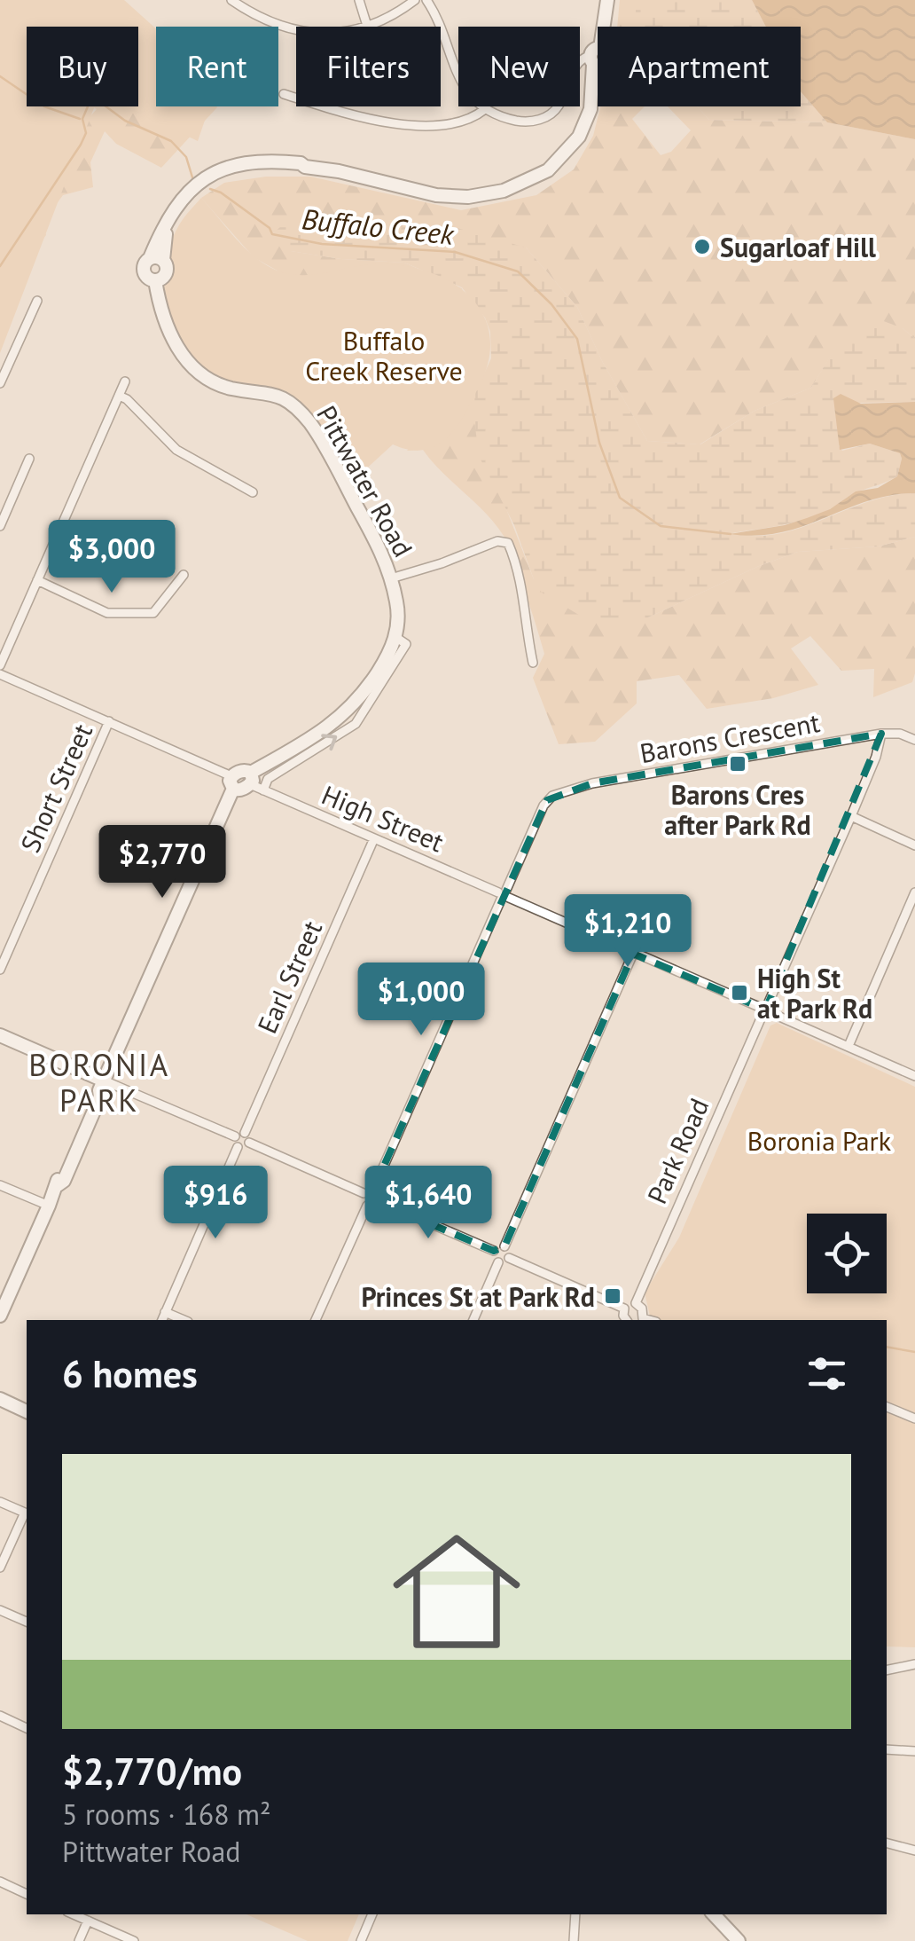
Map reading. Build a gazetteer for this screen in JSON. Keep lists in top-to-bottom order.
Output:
{
  "streets": {
    "main road": ["Pittwater Road"],
    "street": [
      "Barons Crescent",
      "Short Street",
      "High Street",
      "Earl Street",
      "Park Road"
    ]
  },
  "crossings": [
    ["Pittwater Road", "High Street"],
    ["Barons Crescent", "High Street"],
    ["High Street", "Earl Street"],
    ["High Street", "Park Road"]
  ],
  "districts": ["BORONIA PARK"],
  "water": ["Buffalo Creek"],
  "parks": ["Buffalo Creek Reserve", "Boronia Park"],
  "places": {
    "other": ["Sugarloaf Hill"],
    "transit": ["Barons Cres after Park Rd", "High St at Park Rd", "Princes St at Park Rd"]
  },
  "page": {
    "chip": [
      "Buy",
      "Rent",
      "Filters",
      "New",
      "Apartment"
    ],
    "price": [
      "$3,000",
      "$2,770",
      "$1,210",
      "$1,000",
      "$916",
      "$1,640"
    ],
    "heading": "6 homes",
    "list": [
      {
        "name": "$2,770/mo",
        "note": "5 rooms · 168 m² · Pittwater Road"
      }
    ]
  }
}
